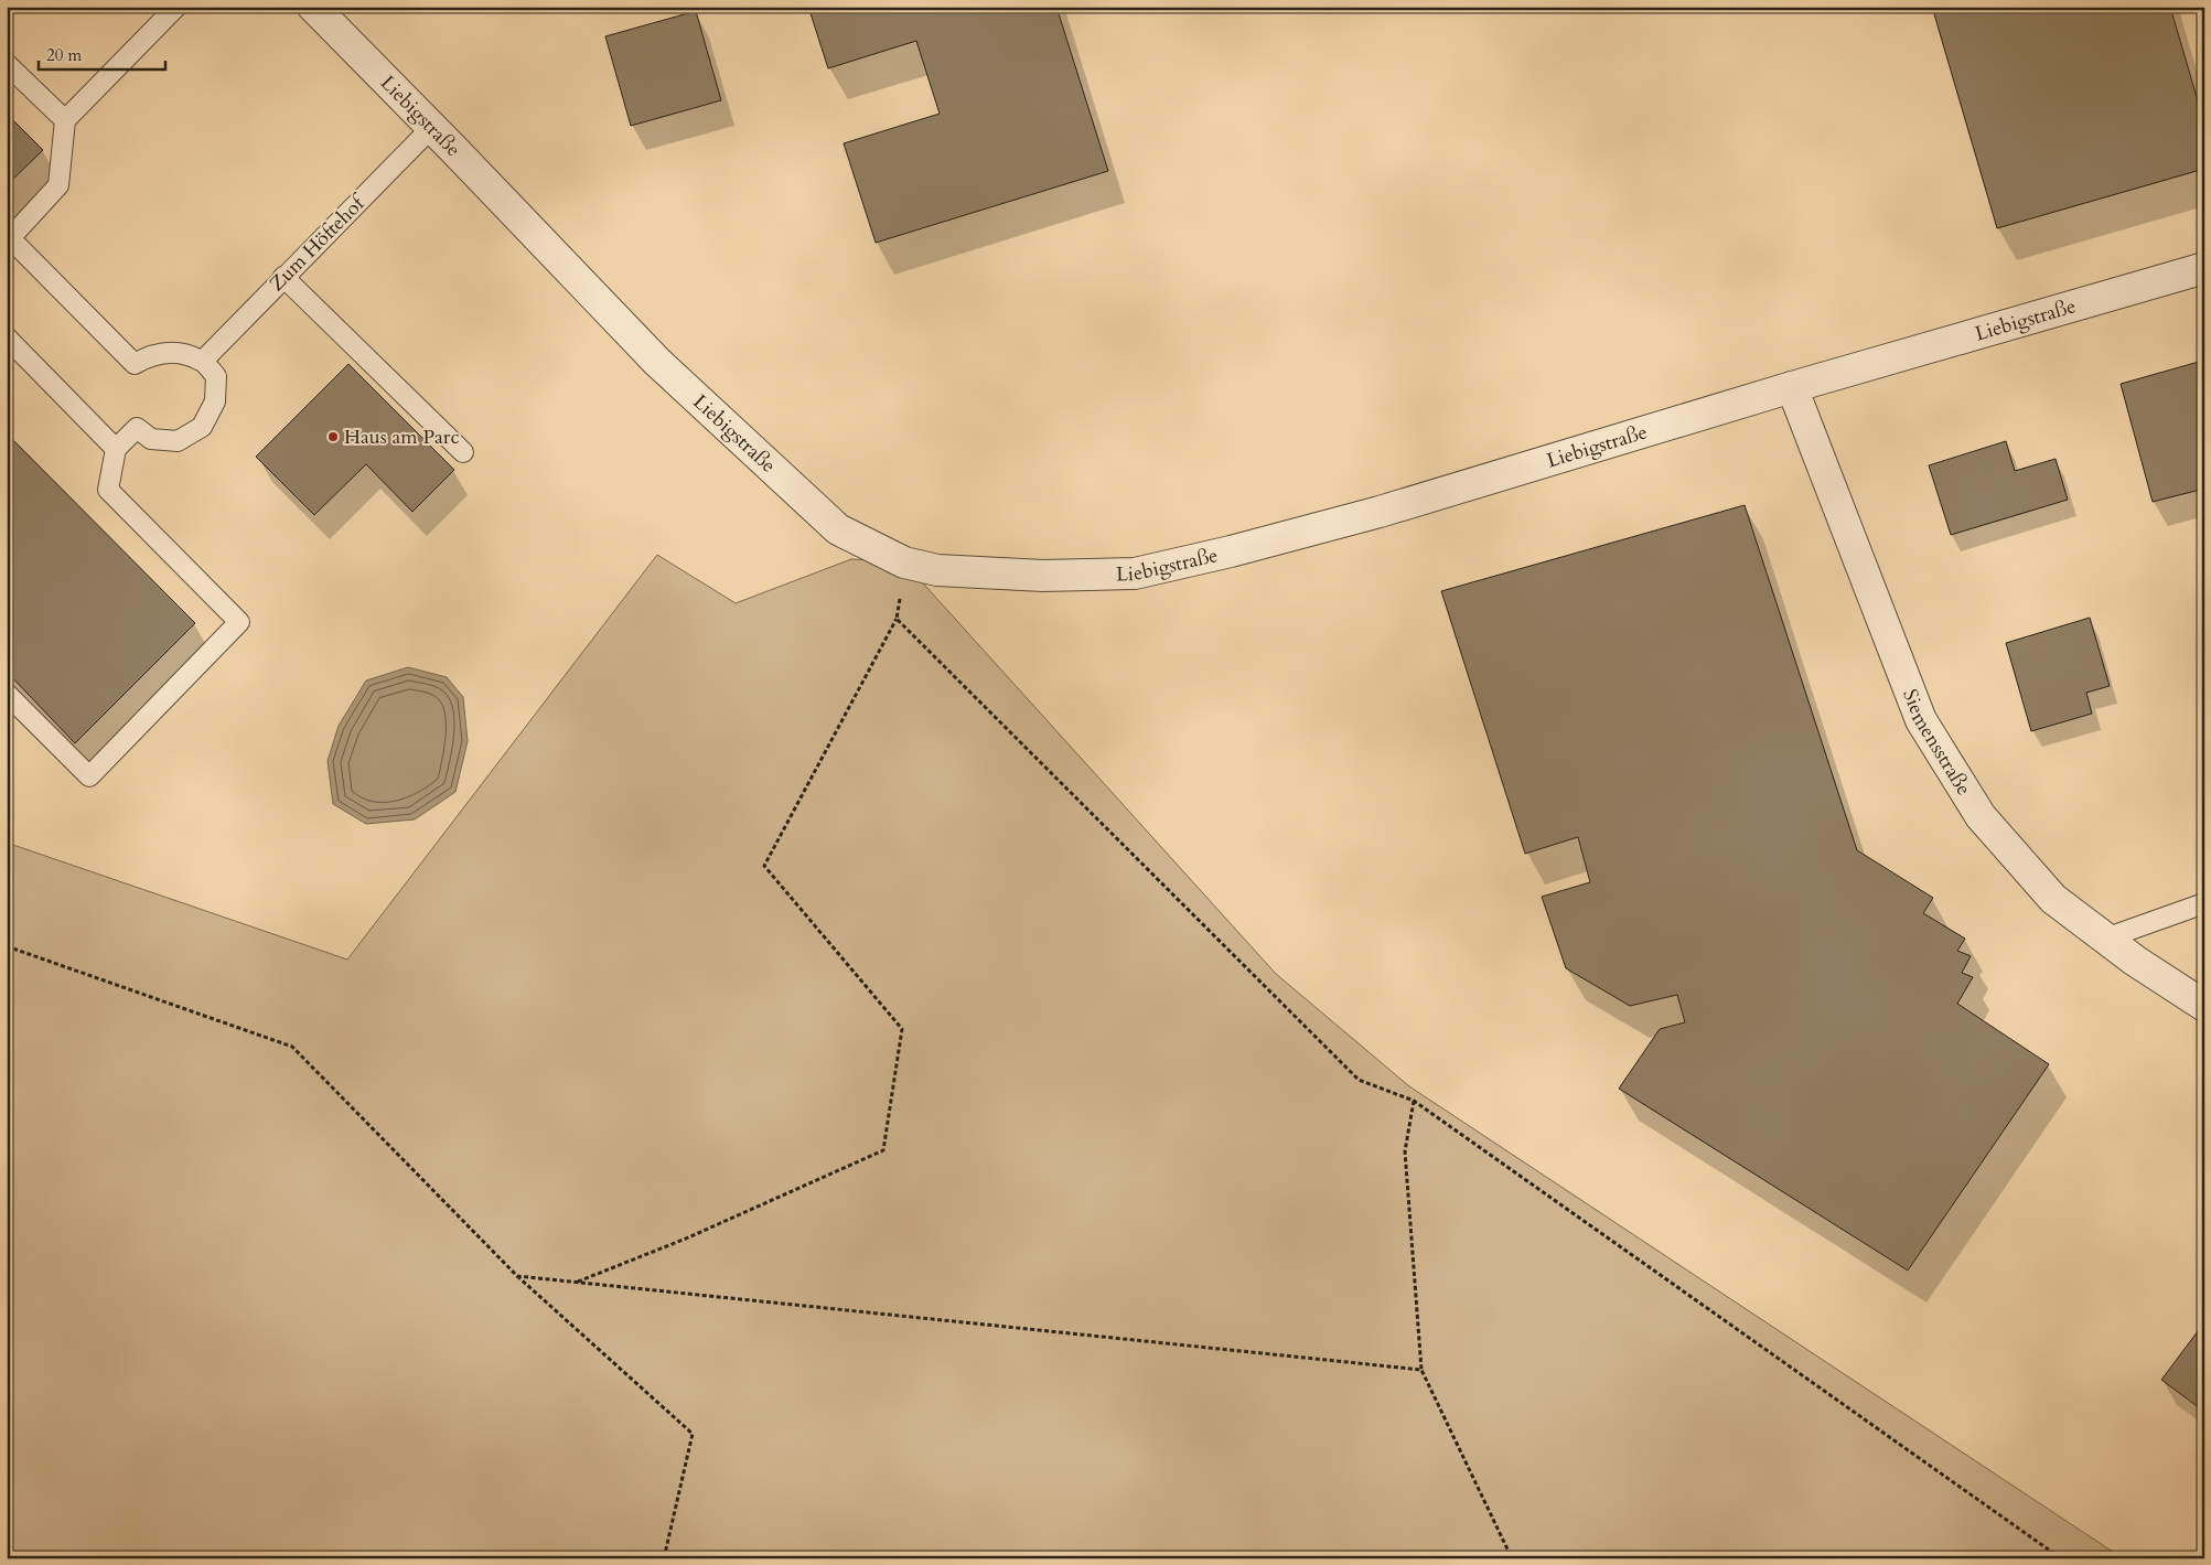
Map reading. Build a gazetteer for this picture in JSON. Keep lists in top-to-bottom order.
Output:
{
  "streets": {
    "street": ["Liebigstraße", "Siemensstraße"],
    "lane": ["Zum Höftehof"]
  },
  "crossings": [
    ["Liebigstraße", "Zum Höftehof"],
    ["Liebigstraße", "Siemensstraße"]
  ],
  "places": ["Haus am Parc"],
  "scale_bar": "20 m"
}
